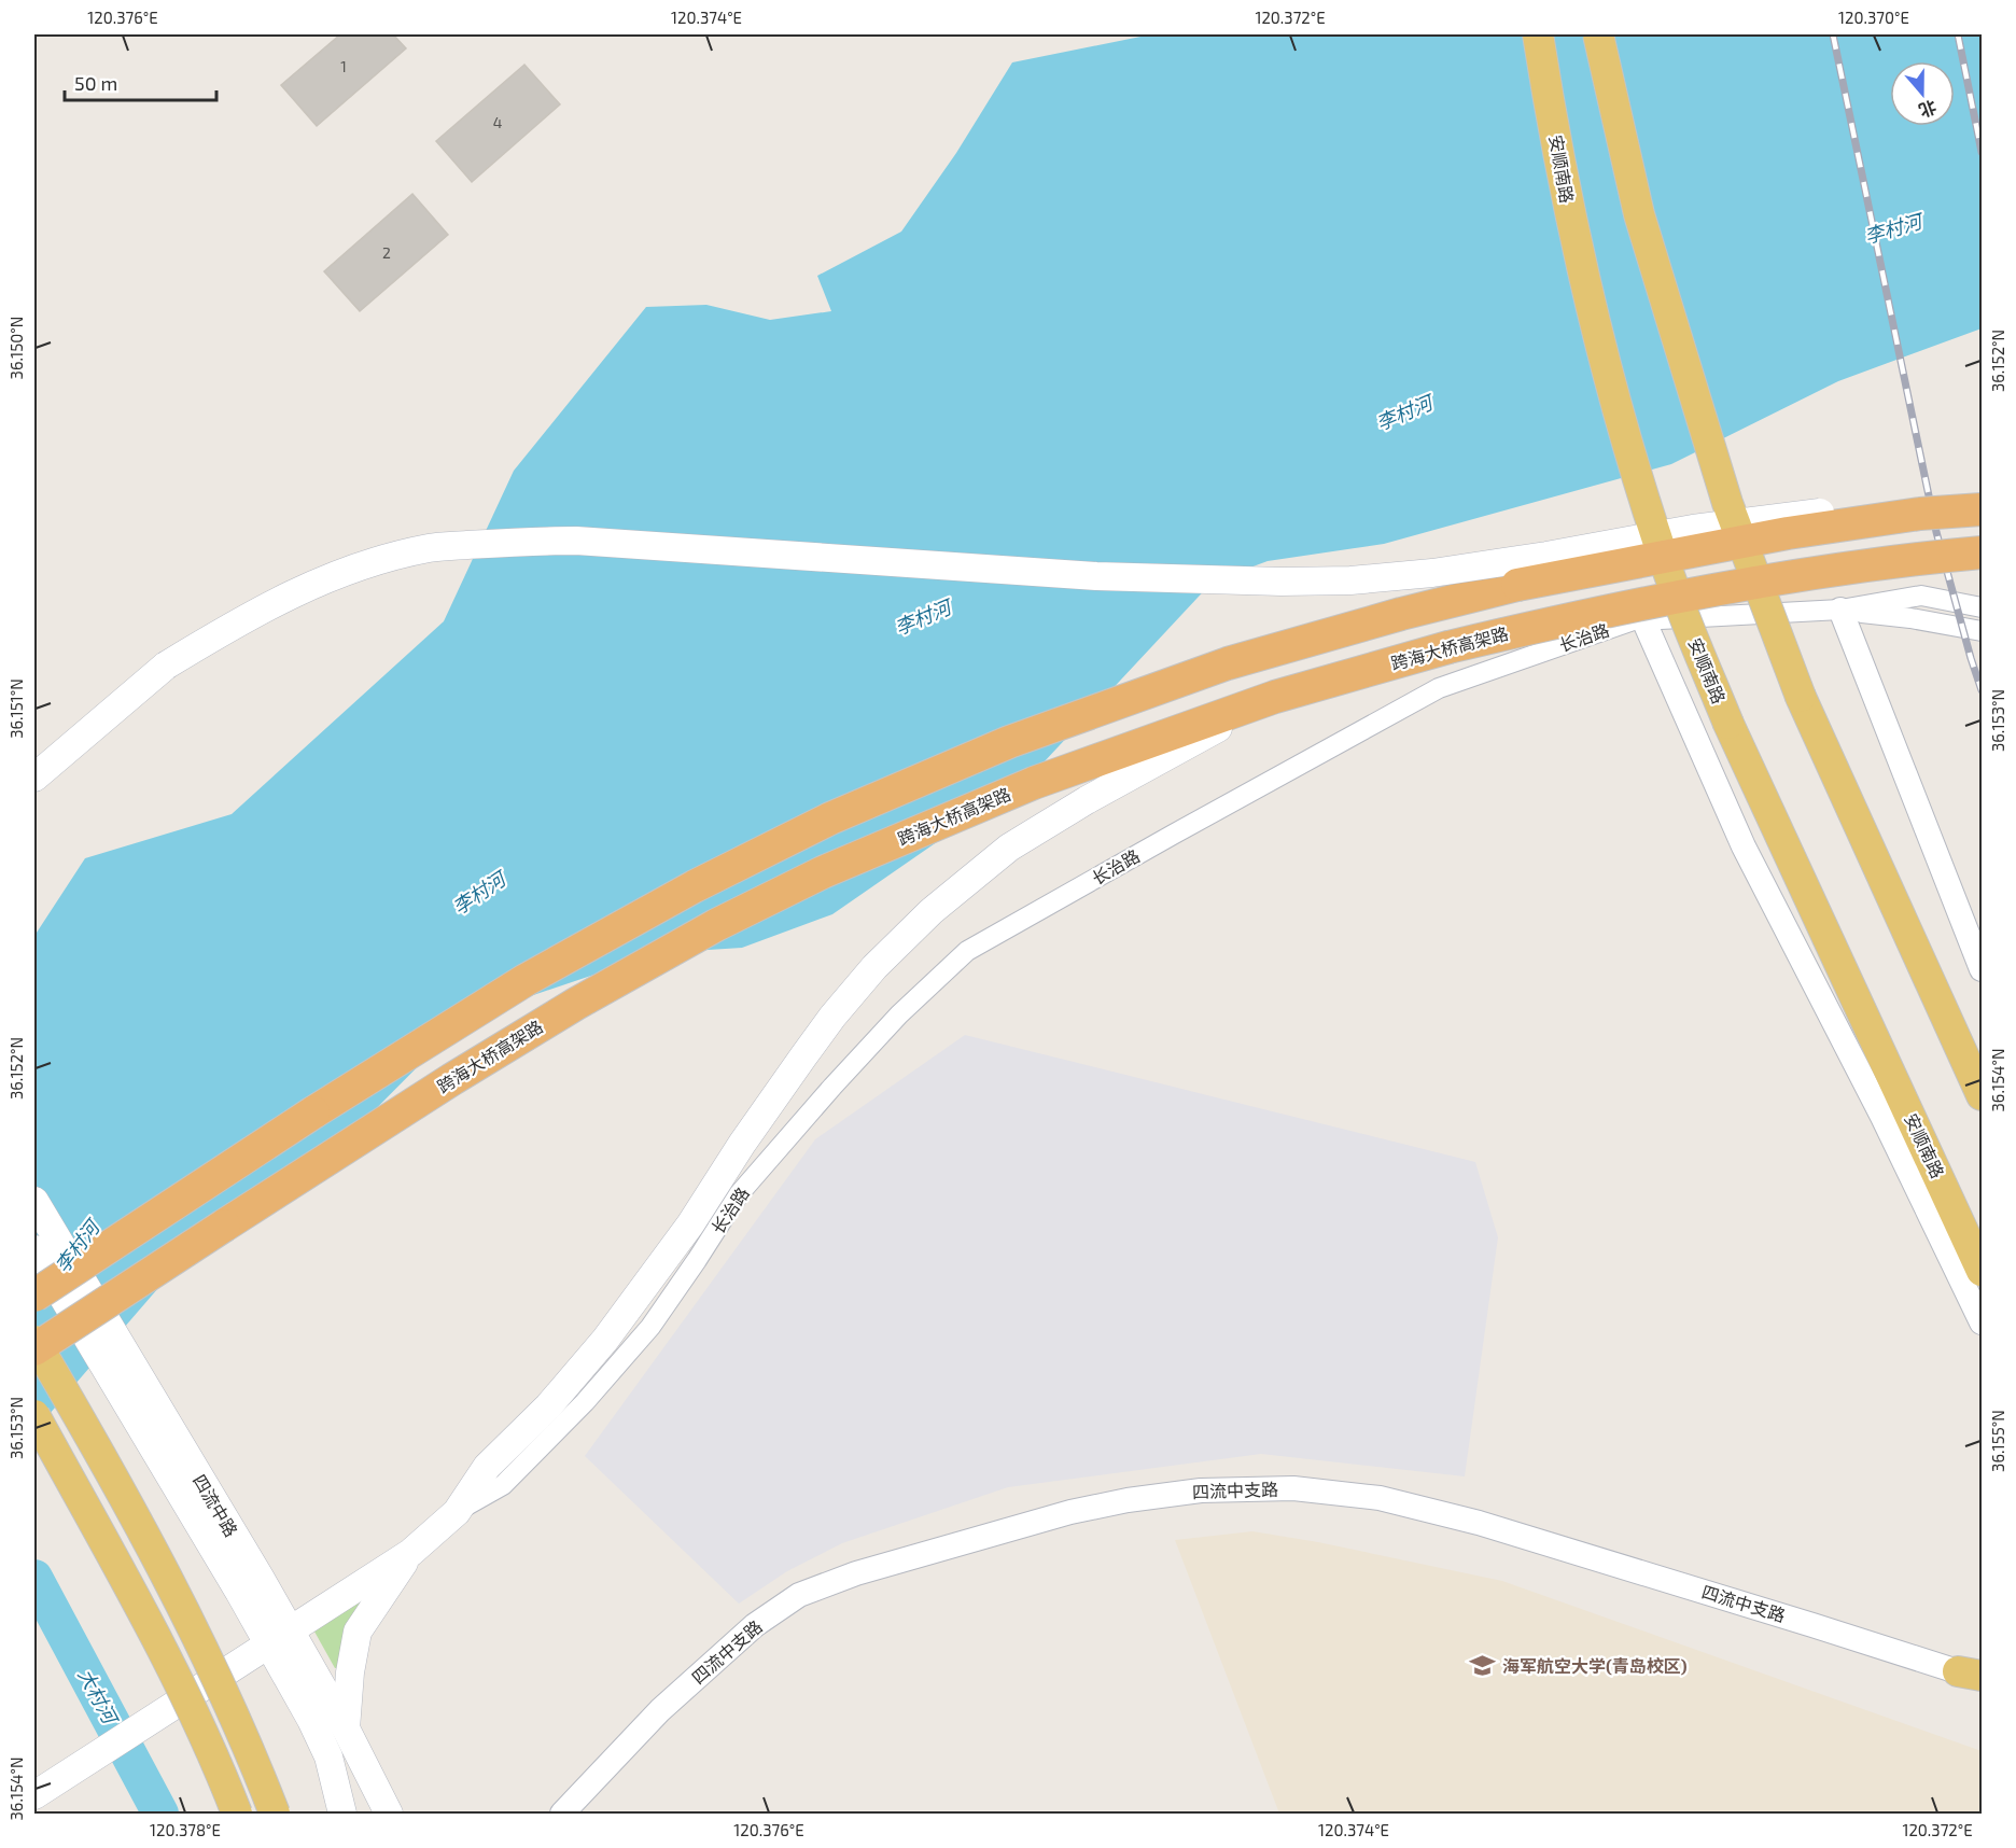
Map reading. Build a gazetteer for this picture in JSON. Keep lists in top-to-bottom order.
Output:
{
  "streets": {
    "highway": ["跨海大桥高架路"],
    "main road": ["安顺南路", "四流中路"],
    "street": ["长治路", "四流中支路"]
  },
  "water": ["李村河", "大村河"],
  "places": {
    "school or university": ["海军航空大学(青岛校区)"]
  },
  "house_numbers": ["1", "4", "2"],
  "scale_bar": "50 m",
  "north": "bottom",
  "coordinates": [
    "120.376°E",
    "120.374°E",
    "120.372°E",
    "120.370°E",
    "36.150°N",
    "36.152°N",
    "36.151°N",
    "36.153°N",
    "36.154°N",
    "36.155°N",
    "120.378°E"
  ]
}
